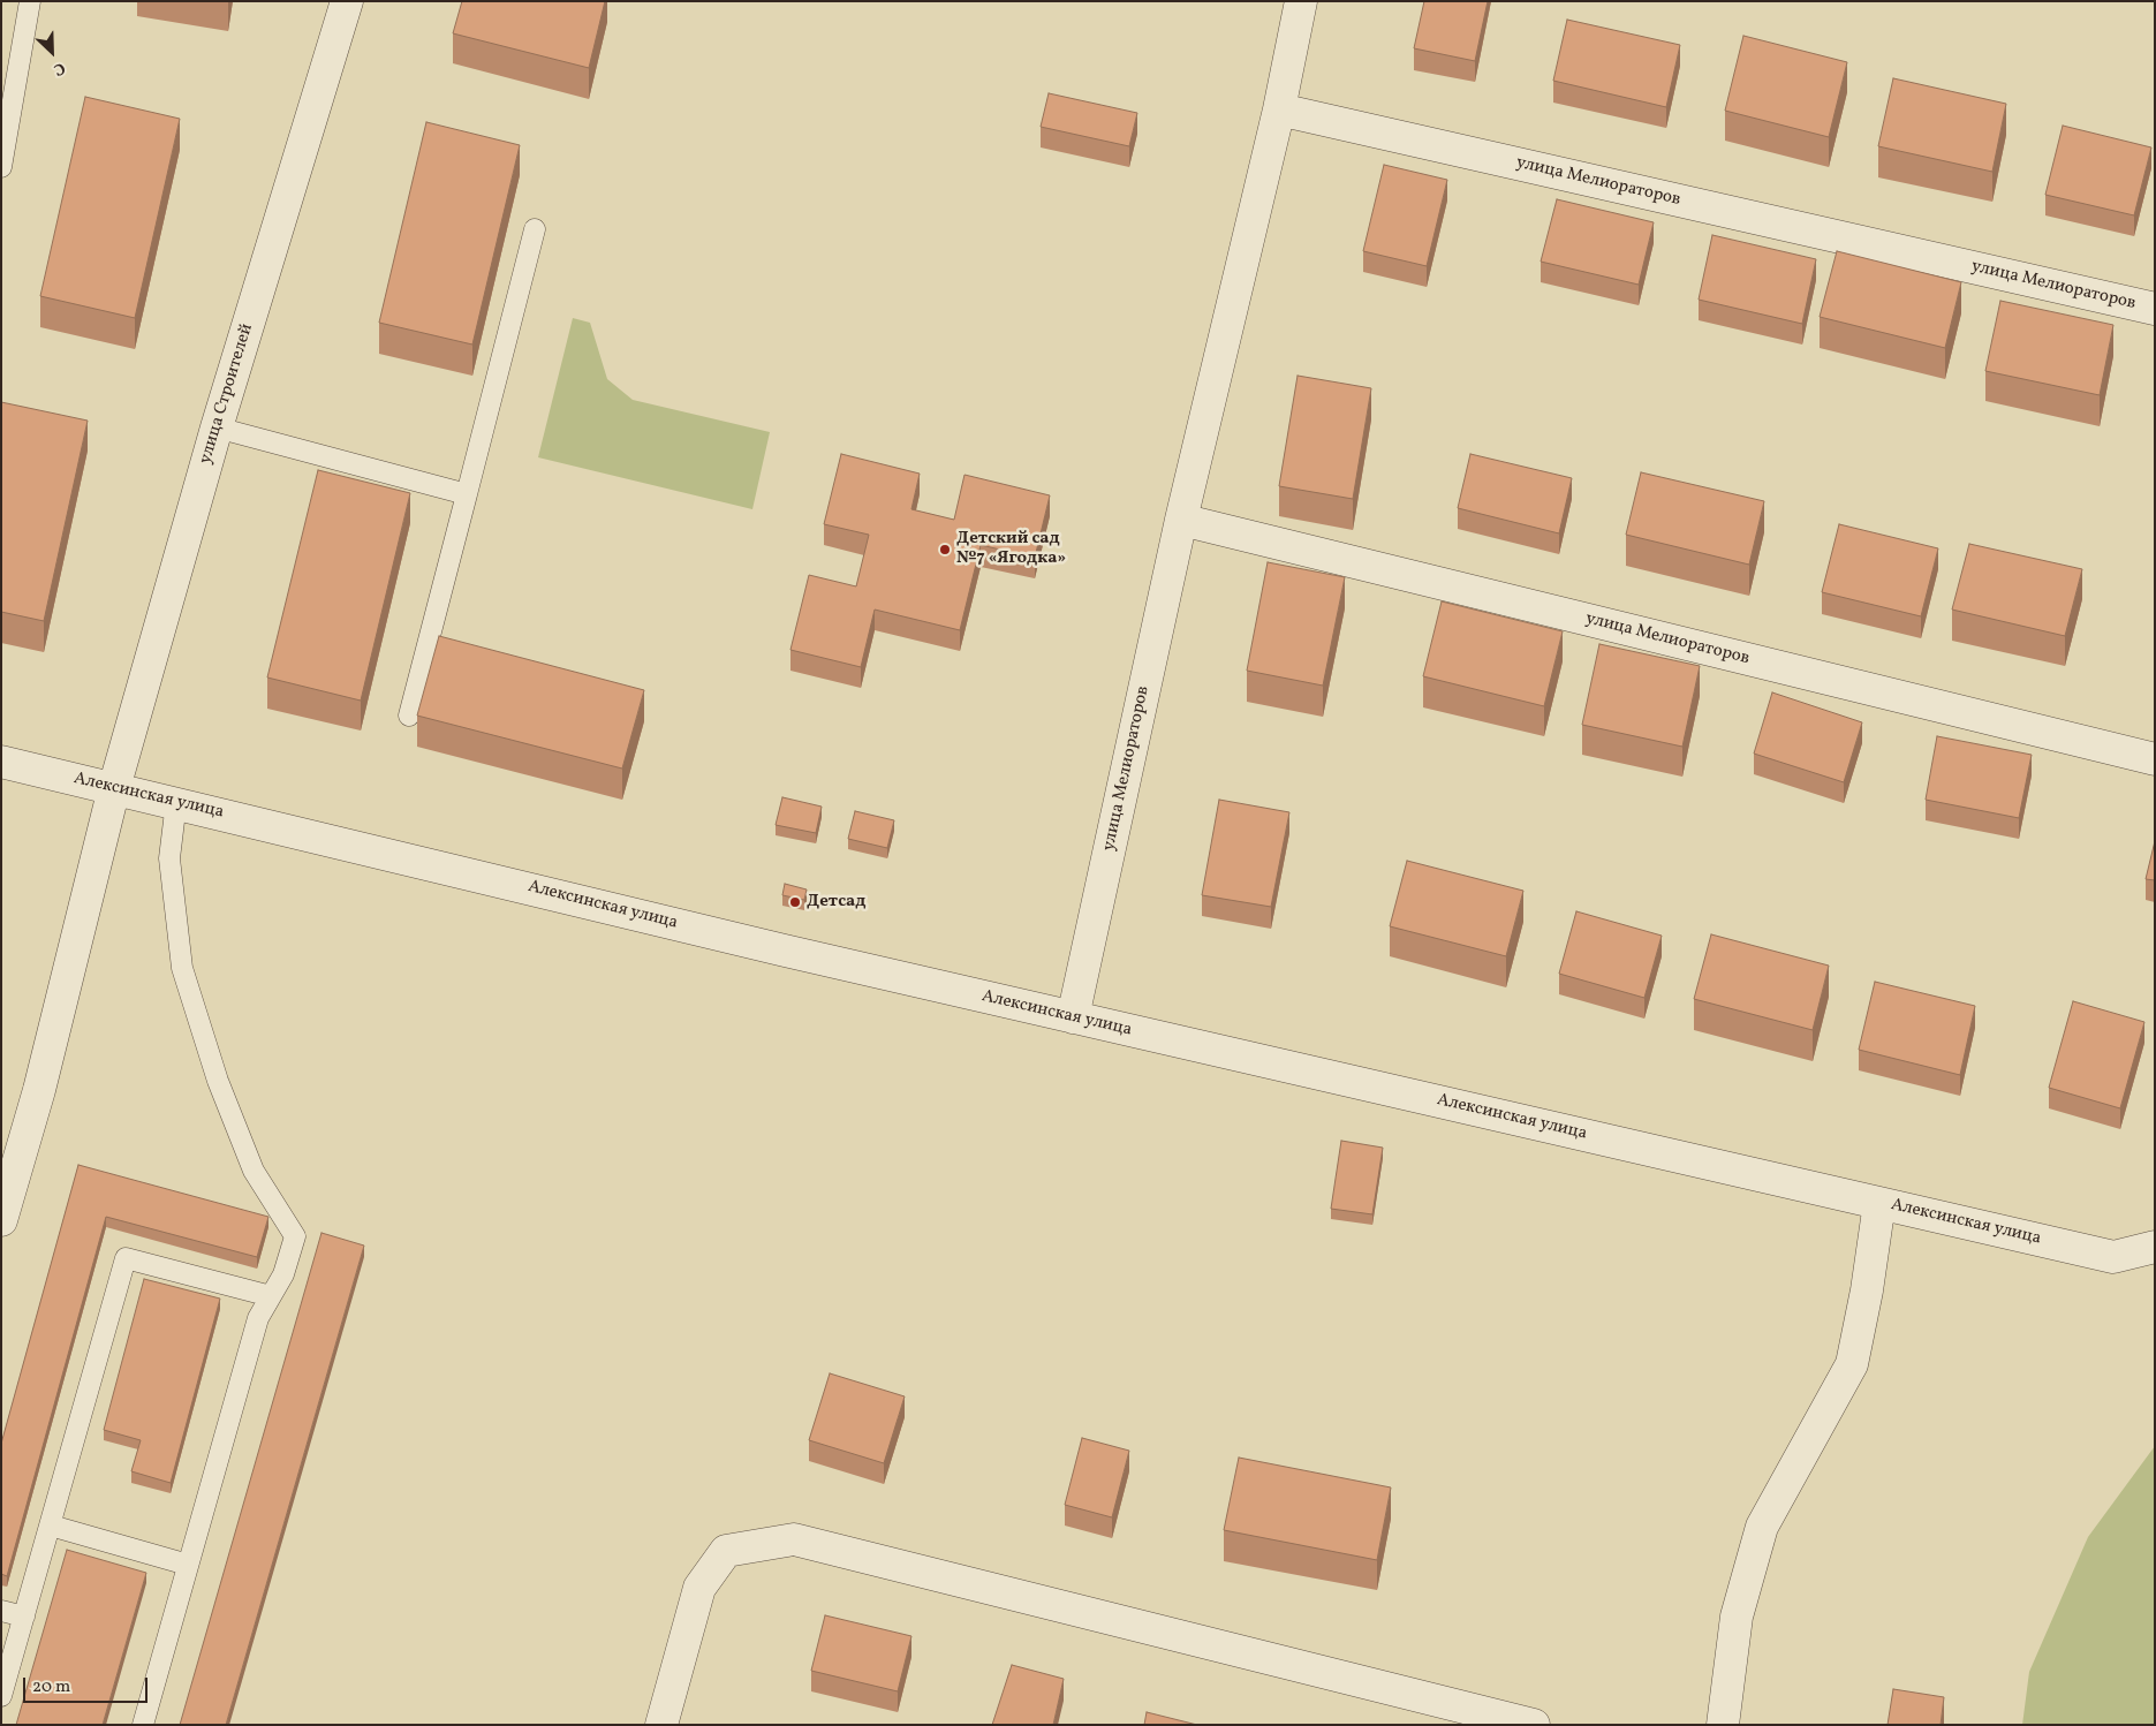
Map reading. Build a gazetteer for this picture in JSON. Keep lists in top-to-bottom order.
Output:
{
  "streets": {
    "street": ["улица Мелиораторов", "улица Строителей", "Алексинская улица"]
  },
  "crossings": [
    ["улица Мелиораторов", "Алексинская улица"],
    ["улица Строителей", "Алексинская улица"]
  ],
  "places": ["Детский сад №7 «Ягодка»", "Детсад"],
  "scale_bar": "20 m",
  "north": "bottom right"
}
